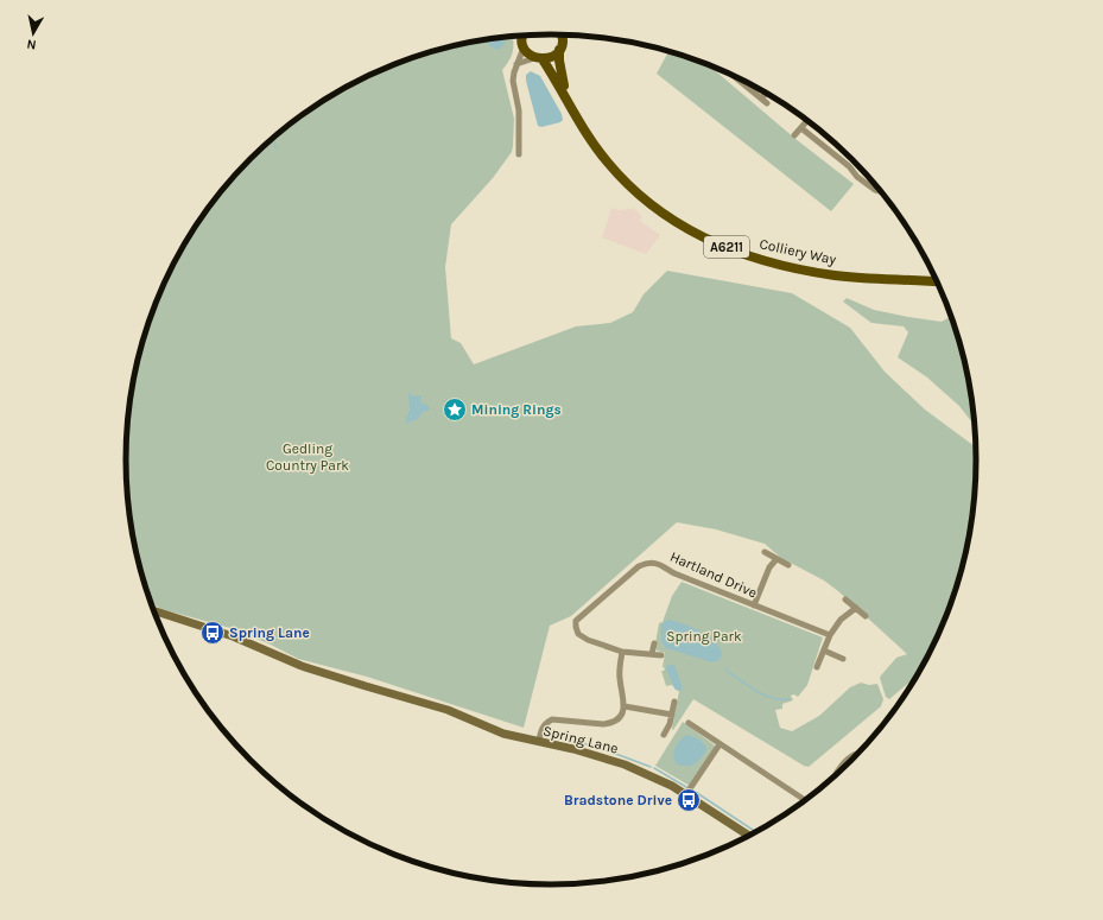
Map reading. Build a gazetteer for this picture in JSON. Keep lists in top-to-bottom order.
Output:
{
  "streets": {
    "main road": ["A6211", "Colliery Way"],
    "street": ["Hartland Drive", "Spring Lane"]
  },
  "parks": ["Gedling Country Park", "Spring Park"],
  "places": {
    "place": ["Mining Rings"],
    "bus stop": ["Spring Lane", "Bradstone Drive"]
  },
  "north": "bottom"
}
